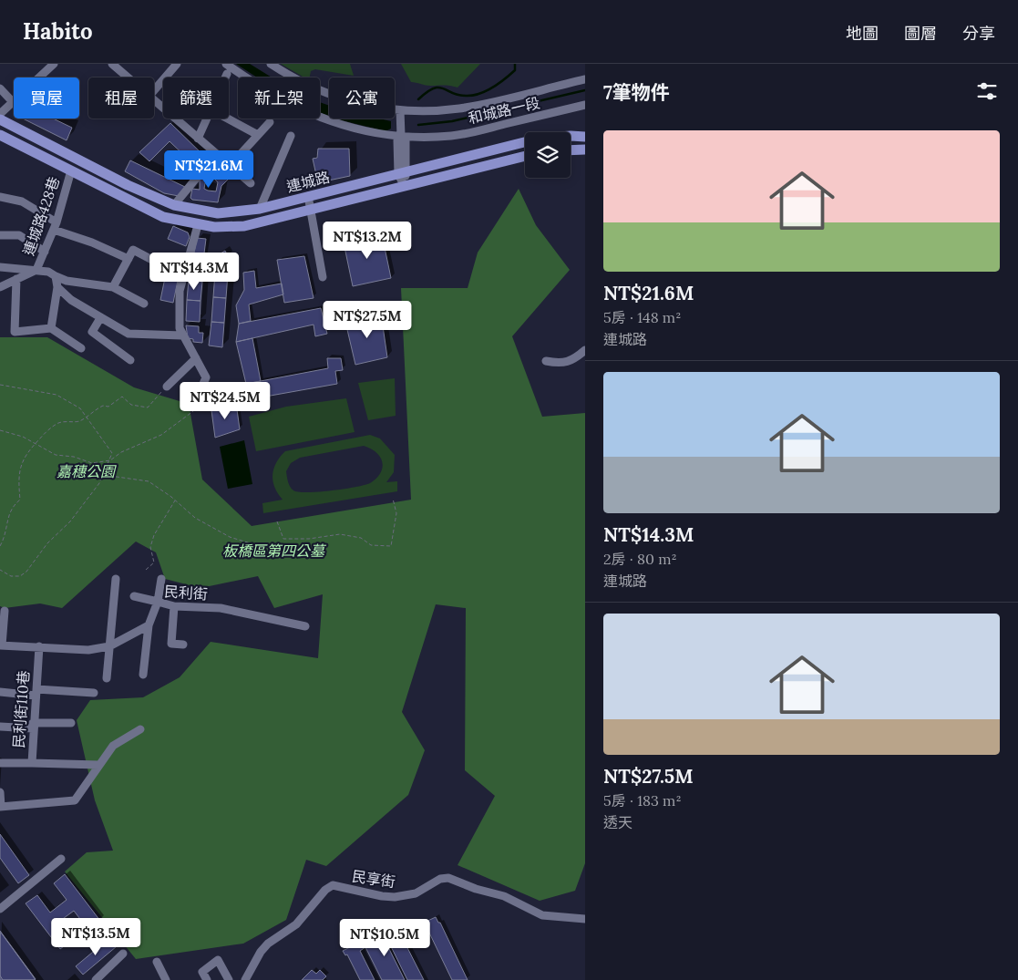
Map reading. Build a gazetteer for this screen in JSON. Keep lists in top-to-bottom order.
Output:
{
  "streets": {
    "main road": ["連城路"],
    "street": [
      "和城路一段",
      "連城路428巷",
      "民利街",
      "民利街110巷",
      "民享街"
    ]
  },
  "crossings": [
    ["連城路", "連城路428巷"]
  ],
  "parks": ["嘉穗公園", "板橋區第四公墓"],
  "page": {
    "header": "Habito",
    "nav": ["地圖", "圖層", "分享"],
    "heading": "7筆物件",
    "chip": [
      "買屋",
      "租屋",
      "篩選",
      "新上架",
      "公寓"
    ],
    "list": [
      {
        "name": "NT$21.6M",
        "note": "5房 · 148 m² · 連城路"
      },
      {
        "name": "NT$14.3M",
        "note": "2房 · 80 m² · 連城路"
      },
      {
        "name": "NT$27.5M",
        "note": "5房 · 183 m² · 透天"
      }
    ],
    "price": [
      "NT$21.6M",
      "NT$13.2M",
      "NT$14.3M",
      "NT$27.5M",
      "NT$24.5M",
      "NT$13.5M",
      "NT$10.5M"
    ]
  }
}
